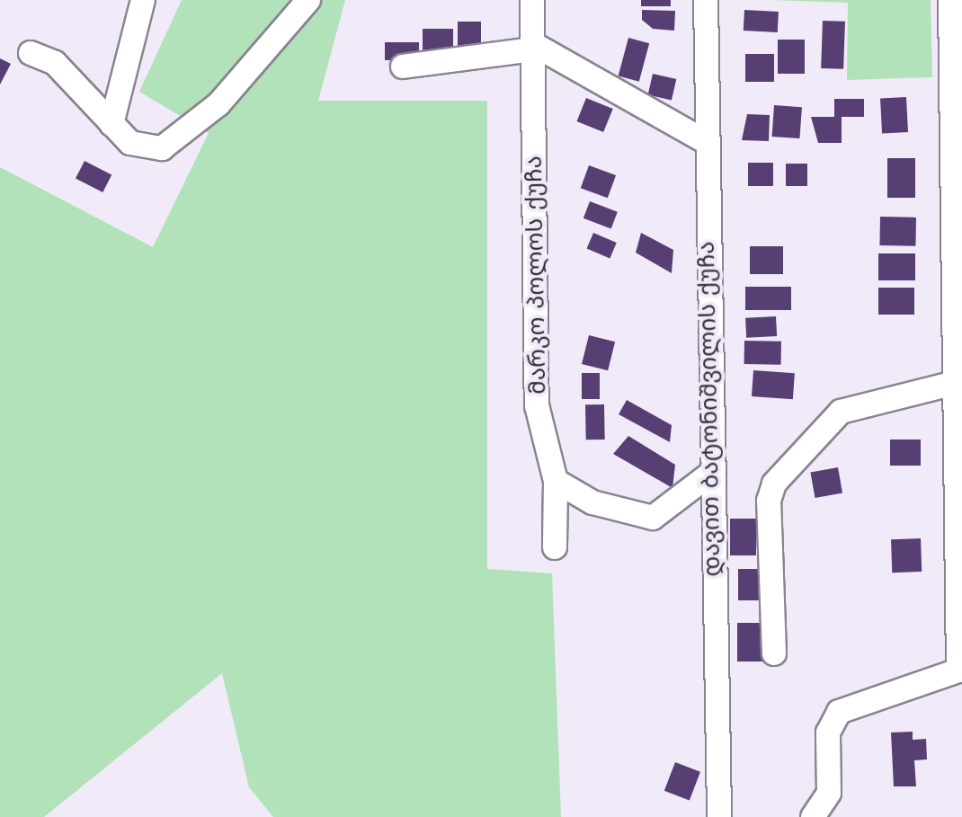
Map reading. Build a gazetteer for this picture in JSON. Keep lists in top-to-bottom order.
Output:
{
  "streets": {
    "street": ["მარკო პოლოს ქუჩა", "დავით ბატონიშვილის ქუჩა"]
  }
}
